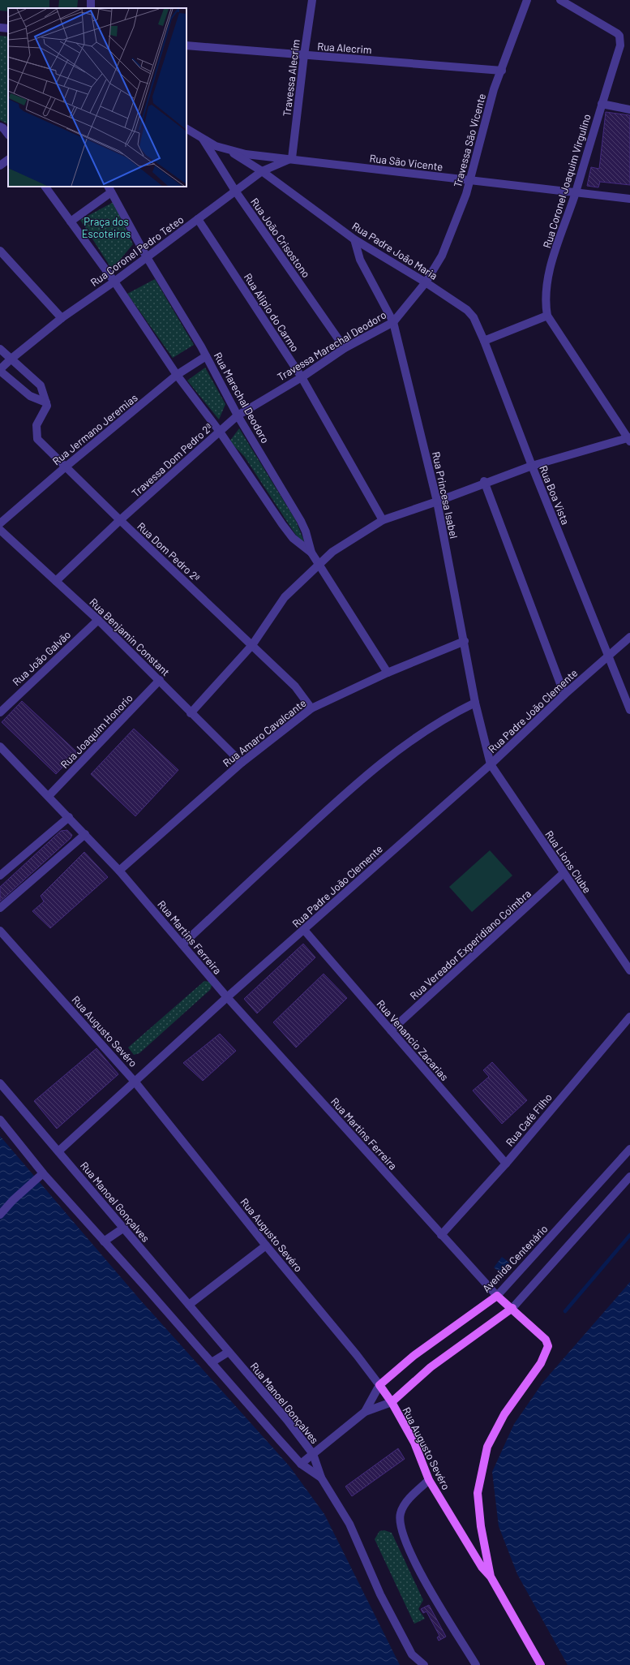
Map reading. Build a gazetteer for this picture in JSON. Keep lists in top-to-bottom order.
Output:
{
  "streets": {
    "main road": ["Rua Martins Ferreira", "Rua Augusto Sevéro", "Avenida Centenário"],
    "street": [
      "Rua Alecrim",
      "Travessa Alecrim",
      "Travessa São Vicente",
      "Rua São Vicente",
      "Rua Coronel Joaquim Virgulino",
      "Rua João Crisostono",
      "Rua Coronel Pedro Teteo",
      "Rua Padre João Maria",
      "Rua Alipio do Carmo",
      "Travessa Marechal Deodoro",
      "Rua Marechal Deodoro",
      "Rua Jermano Jeremias",
      "Travessa Dom Pedro 2ª",
      "Rua Princesa Isabel",
      "Rua Boa Vista",
      "Rua Dom Pedro 2ª",
      "Rua Benjamin Constant",
      "Rua João Galvão",
      "Rua Padre João Clemente",
      "Rua Joaquim Honorio",
      "Rua Amaro Cavalcante",
      "Rua Lions Clube",
      "Rua Vereador Experidiano Coimbra",
      "Rua Venancio Zacarias",
      "Rua Café Filho",
      "Rua Manoel Gonçalves"
    ]
  },
  "crossings": [
    ["Rua Alecrim", "Travessa Alecrim"],
    ["Rua Alecrim", "Travessa São Vicente"],
    ["Travessa Alecrim", "Rua São Vicente"],
    ["Travessa Alecrim", "Rua Coronel Pedro Teteo"],
    ["Travessa São Vicente", "Rua São Vicente"],
    ["Travessa São Vicente", "Rua Padre João Maria"],
    ["Travessa São Vicente", "Travessa Marechal Deodoro"],
    ["Rua São Vicente", "Rua Coronel Joaquim Virgulino"],
    ["Rua São Vicente", "Rua João Crisostono"],
    ["Rua São Vicente", "Rua Coronel Pedro Teteo"],
    ["Rua São Vicente", "Rua Padre João Maria"],
    ["Rua João Crisostono", "Rua Coronel Pedro Teteo"],
    ["Rua João Crisostono", "Travessa Marechal Deodoro"],
    ["Rua Coronel Pedro Teteo", "Rua Padre João Maria"],
    ["Rua Coronel Pedro Teteo", "Rua Alipio do Carmo"],
    ["Rua Coronel Pedro Teteo", "Rua Marechal Deodoro"],
    ["Rua Padre João Maria", "Travessa Marechal Deodoro"],
    ["Rua Padre João Maria", "Rua Princesa Isabel"],
    ["Rua Padre João Maria", "Rua Boa Vista"],
    ["Rua Alipio do Carmo", "Travessa Marechal Deodoro"],
    ["Travessa Marechal Deodoro", "Rua Marechal Deodoro"],
    ["Travessa Marechal Deodoro", "Travessa Dom Pedro 2ª"],
    ["Travessa Marechal Deodoro", "Rua Princesa Isabel"],
    ["Rua Marechal Deodoro", "Rua Jermano Jeremias"],
    ["Rua Marechal Deodoro", "Travessa Dom Pedro 2ª"],
    ["Rua Marechal Deodoro", "Rua Amaro Cavalcante"],
    ["Rua Jermano Jeremias", "Rua Dom Pedro 2ª"],
    ["Travessa Dom Pedro 2ª", "Rua Dom Pedro 2ª"],
    ["Travessa Dom Pedro 2ª", "Rua Benjamin Constant"],
    ["Rua Princesa Isabel", "Rua Padre João Clemente"],
    ["Rua Princesa Isabel", "Rua Amaro Cavalcante"],
    ["Rua Princesa Isabel", "Rua Lions Clube"],
    ["Rua Boa Vista", "Rua Padre João Clemente"],
    ["Rua Dom Pedro 2ª", "Rua Amaro Cavalcante"],
    ["Rua Benjamin Constant", "Rua João Galvão"],
    ["Rua Benjamin Constant", "Rua Joaquim Honorio"],
    ["Rua Benjamin Constant", "Rua Amaro Cavalcante"],
    ["Rua Padre João Clemente", "Rua Lions Clube"],
    ["Rua Padre João Clemente", "Rua Martins Ferreira"],
    ["Rua Padre João Clemente", "Rua Augusto Sevéro"],
    ["Rua Padre João Clemente", "Rua Venancio Zacarias"],
    ["Rua Padre João Clemente", "Rua Manoel Gonçalves"],
    ["Rua Joaquim Honorio", "Rua Martins Ferreira"],
    ["Rua Amaro Cavalcante", "Rua Martins Ferreira"],
    ["Rua Lions Clube", "Rua Vereador Experidiano Coimbra"],
    ["Rua Martins Ferreira", "Rua Augusto Sevéro"],
    ["Rua Martins Ferreira", "Rua Café Filho"],
    ["Rua Martins Ferreira", "Avenida Centenário"],
    ["Rua Vereador Experidiano Coimbra", "Rua Venancio Zacarias"],
    ["Rua Augusto Sevéro", "Avenida Centenário"],
    ["Rua Venancio Zacarias", "Rua Café Filho"],
    ["Rua Manoel Gonçalves", "Avenida Centenário"]
  ],
  "parks": ["Praça dos Escoteiros"]
}
